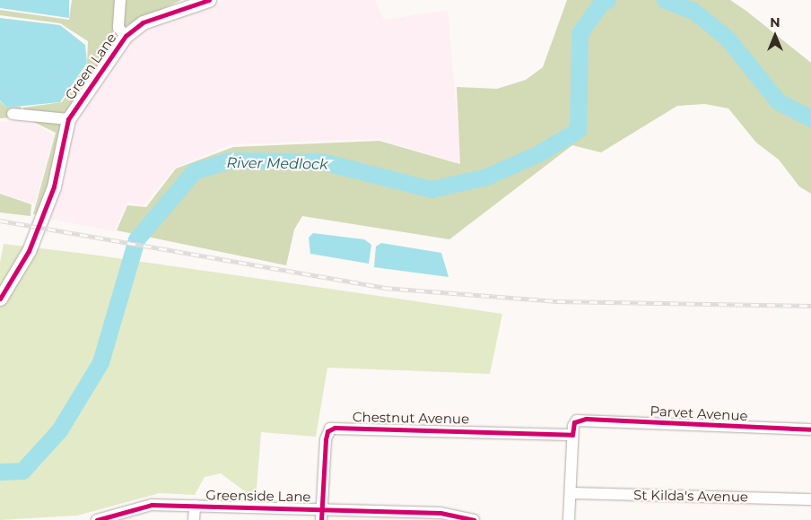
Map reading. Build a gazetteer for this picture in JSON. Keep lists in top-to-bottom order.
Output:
{
  "streets": {
    "street": [
      "Green Lane",
      "Parvet Avenue",
      "Chestnut Avenue",
      "Greenside Lane",
      "St Kilda's Avenue"
    ]
  },
  "crossings": [
    ["Parvet Avenue", "Chestnut Avenue"],
    ["Chestnut Avenue", "Greenside Lane"]
  ],
  "water": ["River Medlock"],
  "north": "top"
}
